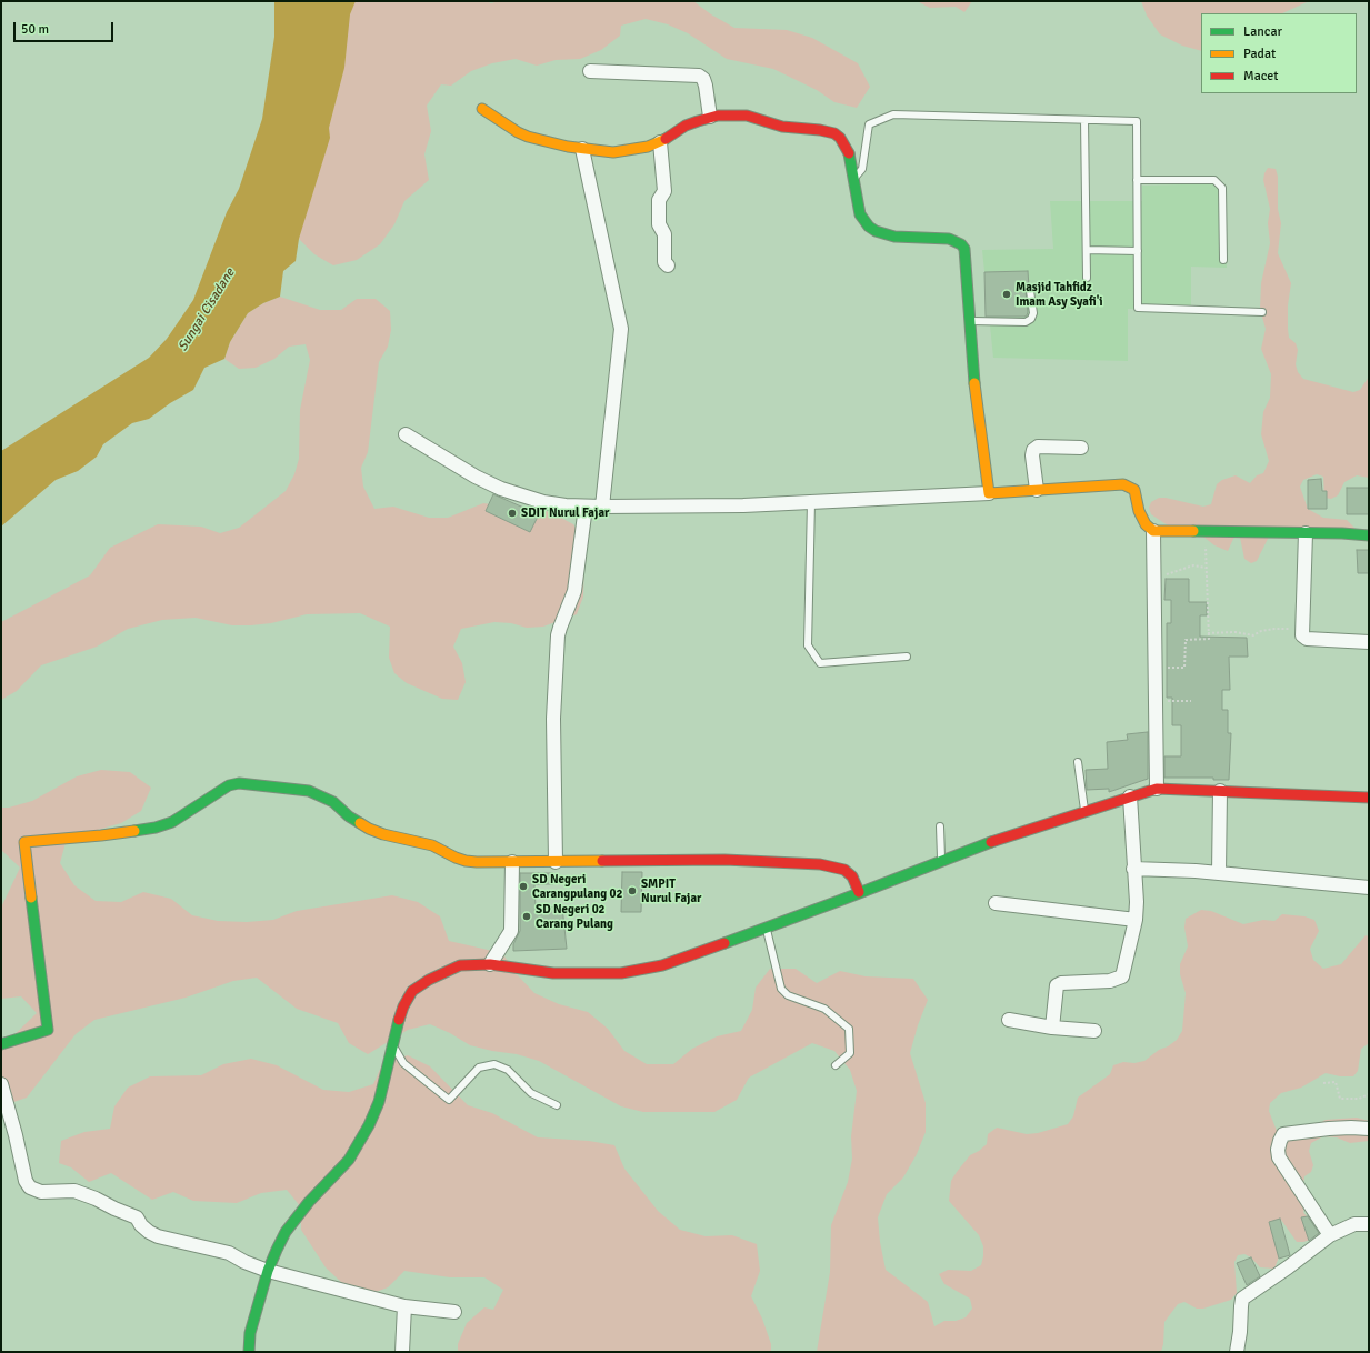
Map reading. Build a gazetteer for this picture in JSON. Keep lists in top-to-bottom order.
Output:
{
  "water": ["Sungai Cisadane"],
  "places": [
    "Masjid Tahfidz Imam Asy Syafi'i",
    "SDIT Nurul Fajar",
    "SD Negeri Carangpulang 02",
    "SMPIT Nurul Fajar",
    "SD Negeri 02 Carang Pulang"
  ],
  "legend": ["Lancar", "Padat", "Macet"],
  "scale_bar": "50 m"
}
